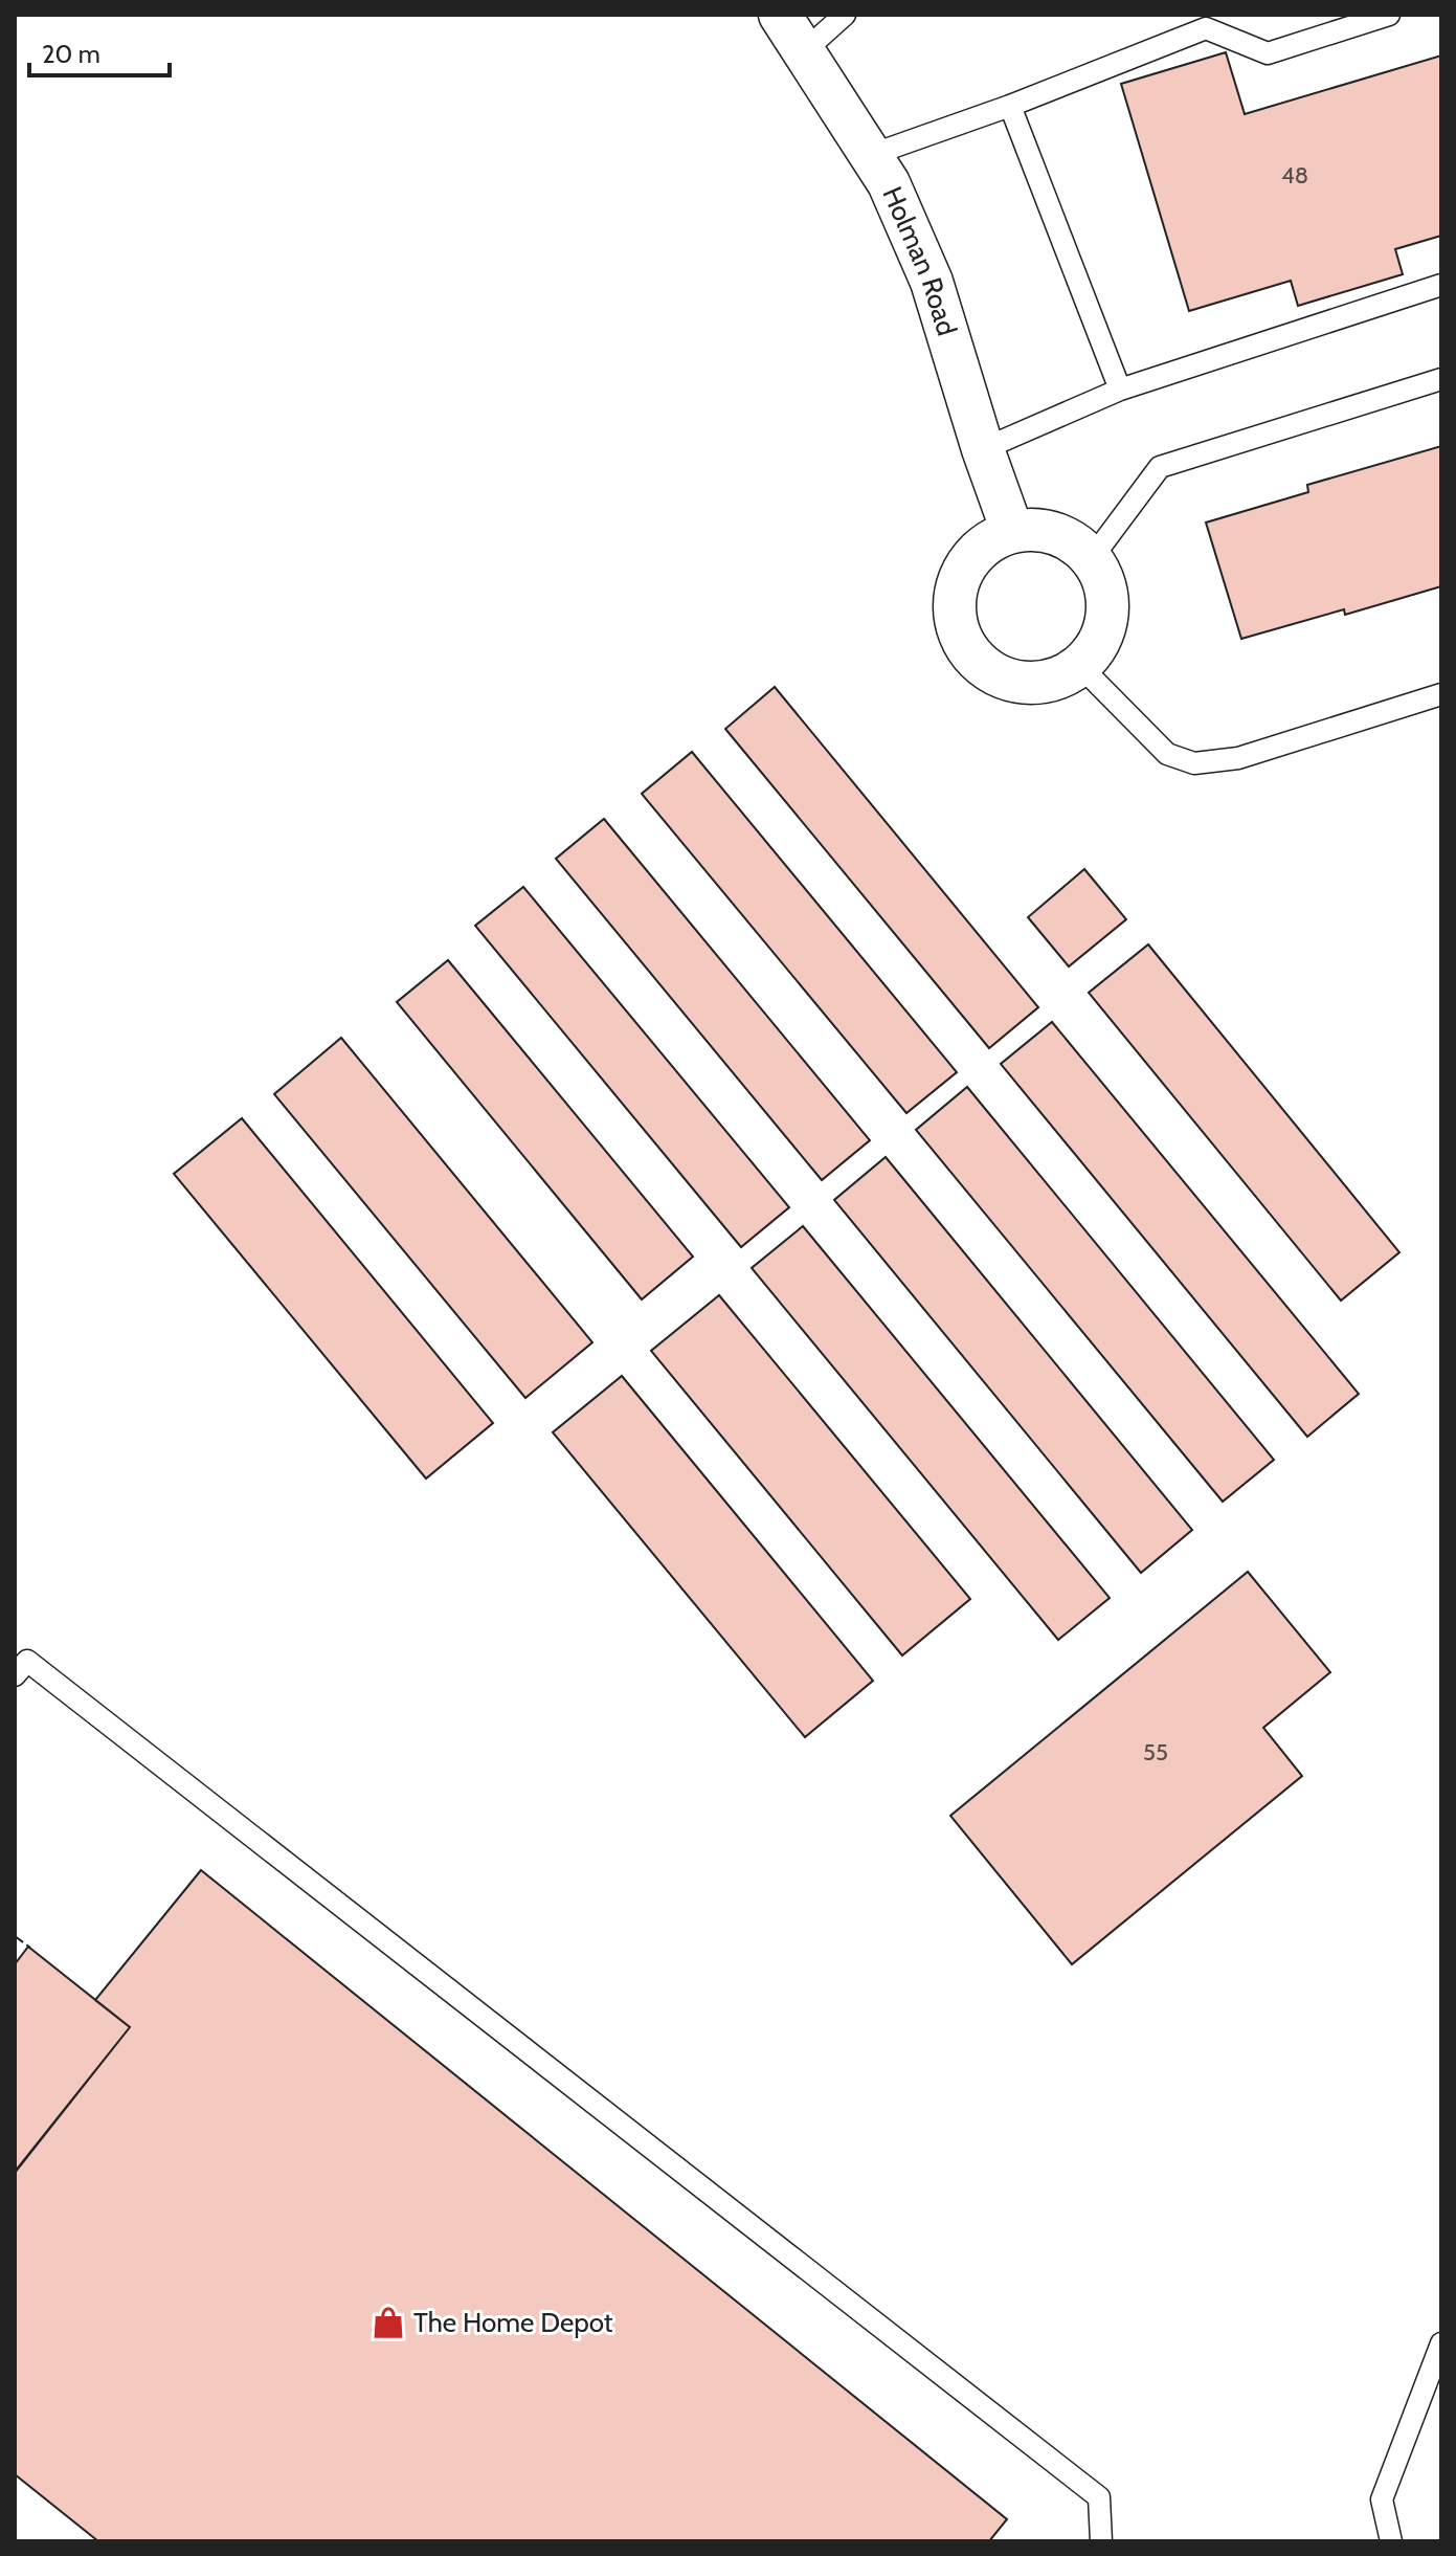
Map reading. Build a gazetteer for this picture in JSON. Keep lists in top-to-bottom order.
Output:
{
  "streets": {
    "street": ["Holman Road"]
  },
  "places": {
    "shop": ["The Home Depot"]
  },
  "house_numbers": ["48", "55"],
  "scale_bar": "20 m"
}
